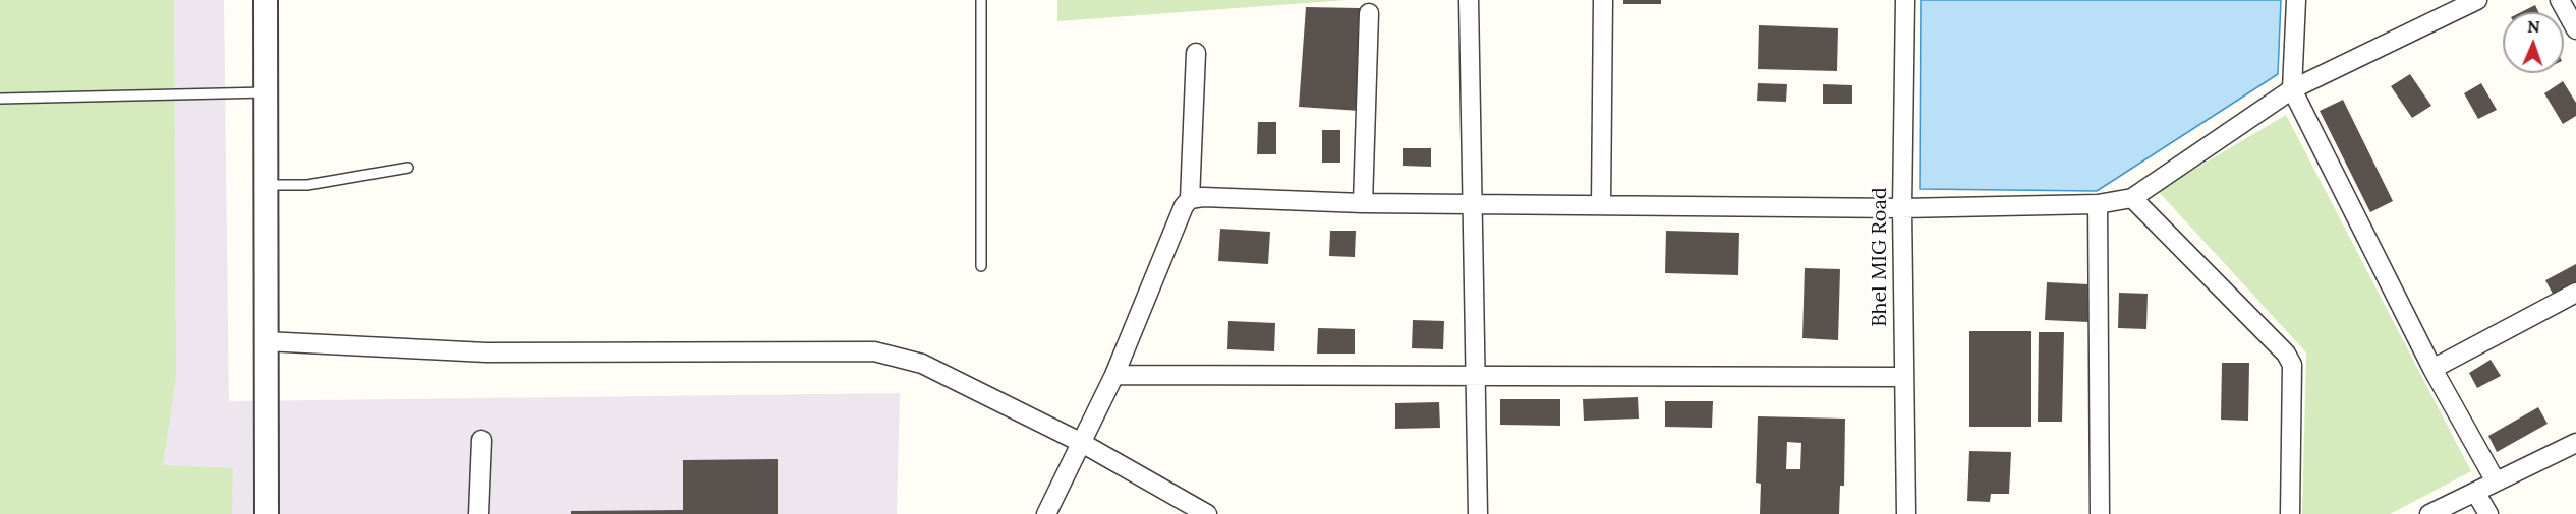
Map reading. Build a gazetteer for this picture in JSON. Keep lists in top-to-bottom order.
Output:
{
  "streets": {
    "street": ["Bhel MIG Road"]
  },
  "north": "top"
}
